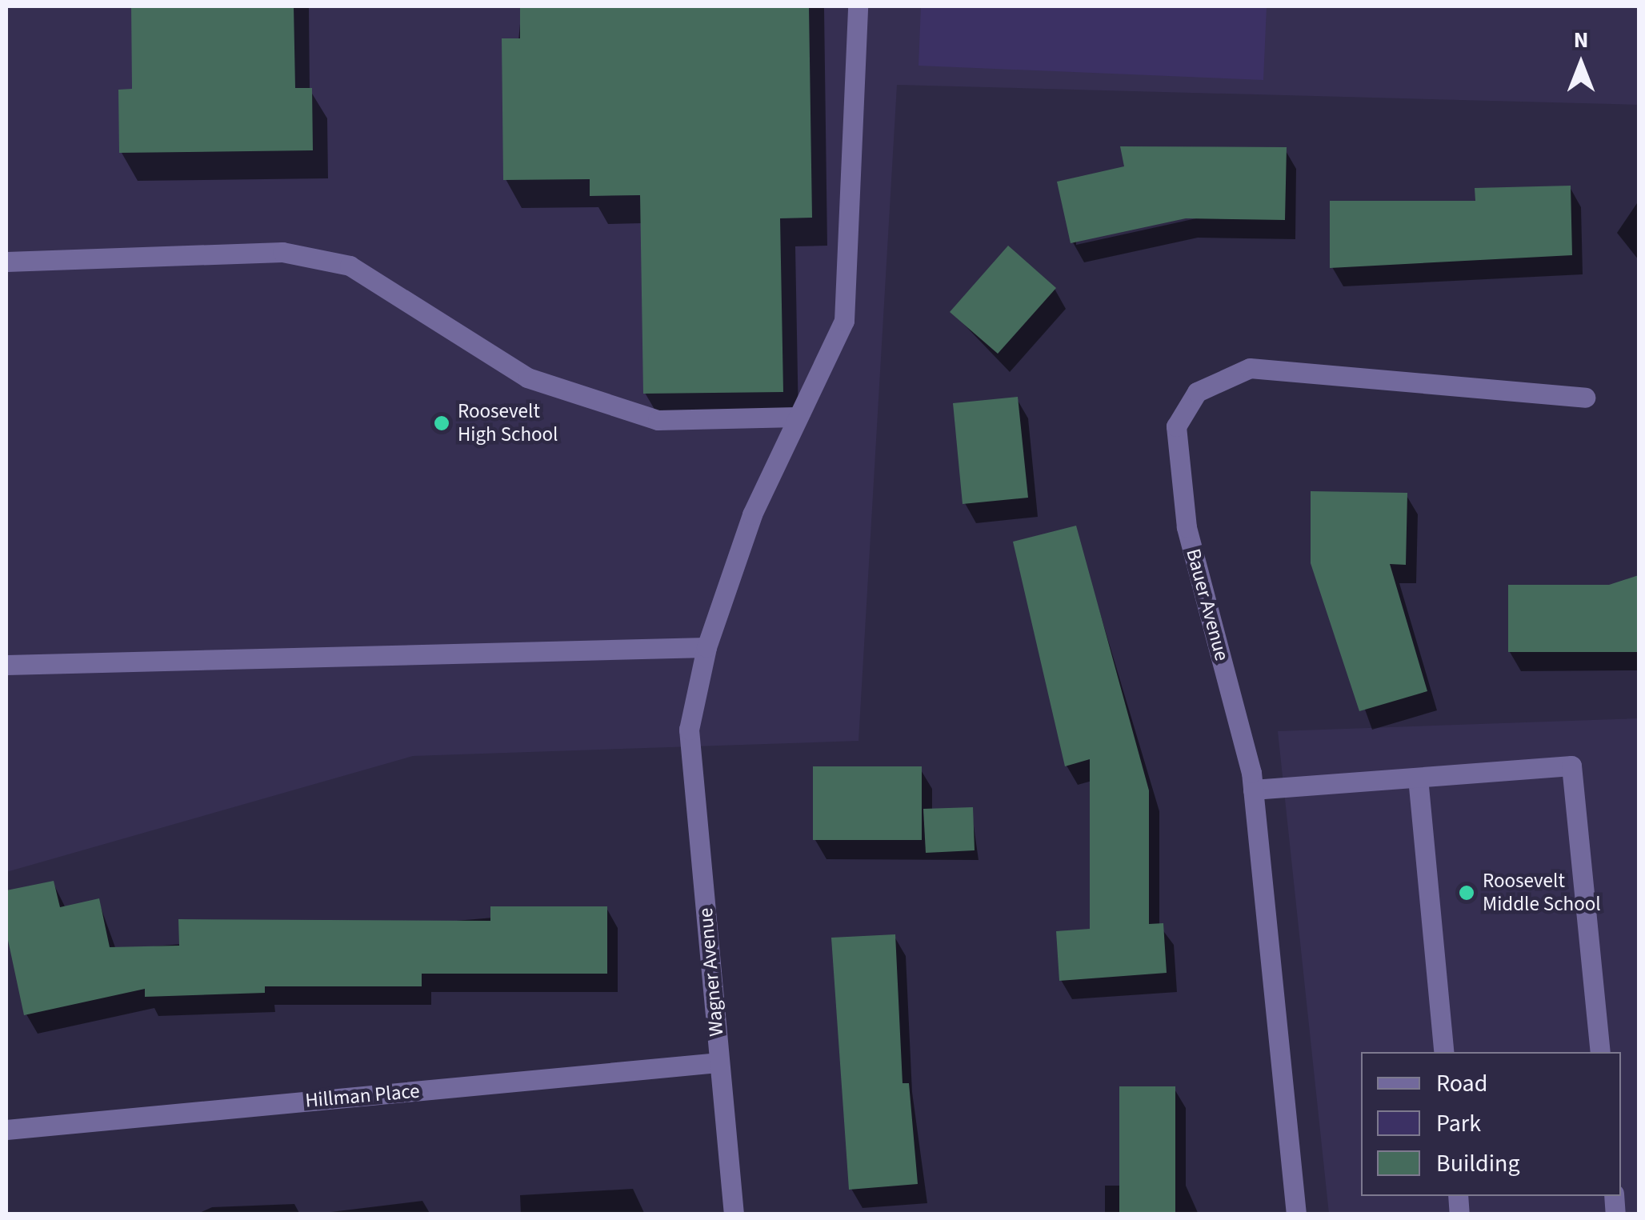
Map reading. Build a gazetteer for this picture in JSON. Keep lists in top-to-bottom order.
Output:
{
  "streets": {
    "street": ["Bauer Avenue", "Wagner Avenue", "Hillman Place"]
  },
  "crossings": [
    ["Wagner Avenue", "Hillman Place"]
  ],
  "places": ["Roosevelt High School", "Roosevelt Middle School"],
  "legend": ["Road", "Park", "Building"],
  "north": "top"
}
